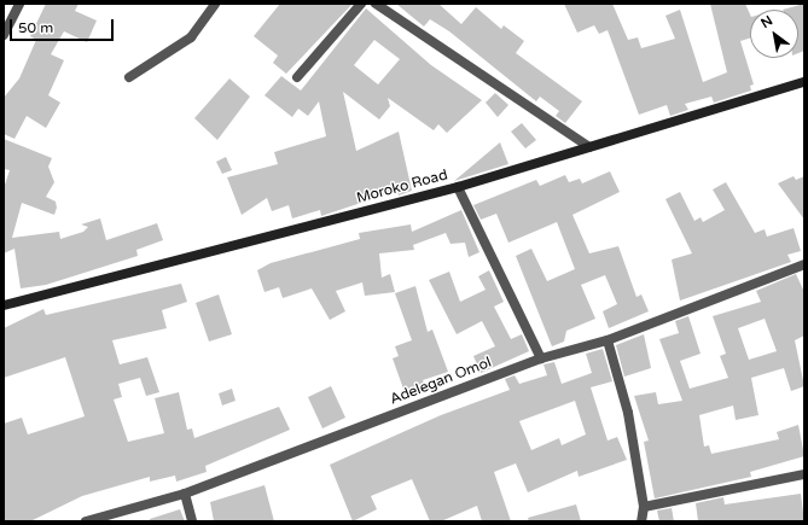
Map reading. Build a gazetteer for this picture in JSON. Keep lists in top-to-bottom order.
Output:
{
  "streets": {
    "street": ["Moroko Road", "Adelegan Omol"]
  },
  "scale_bar": "50 m",
  "north": "top left"
}
